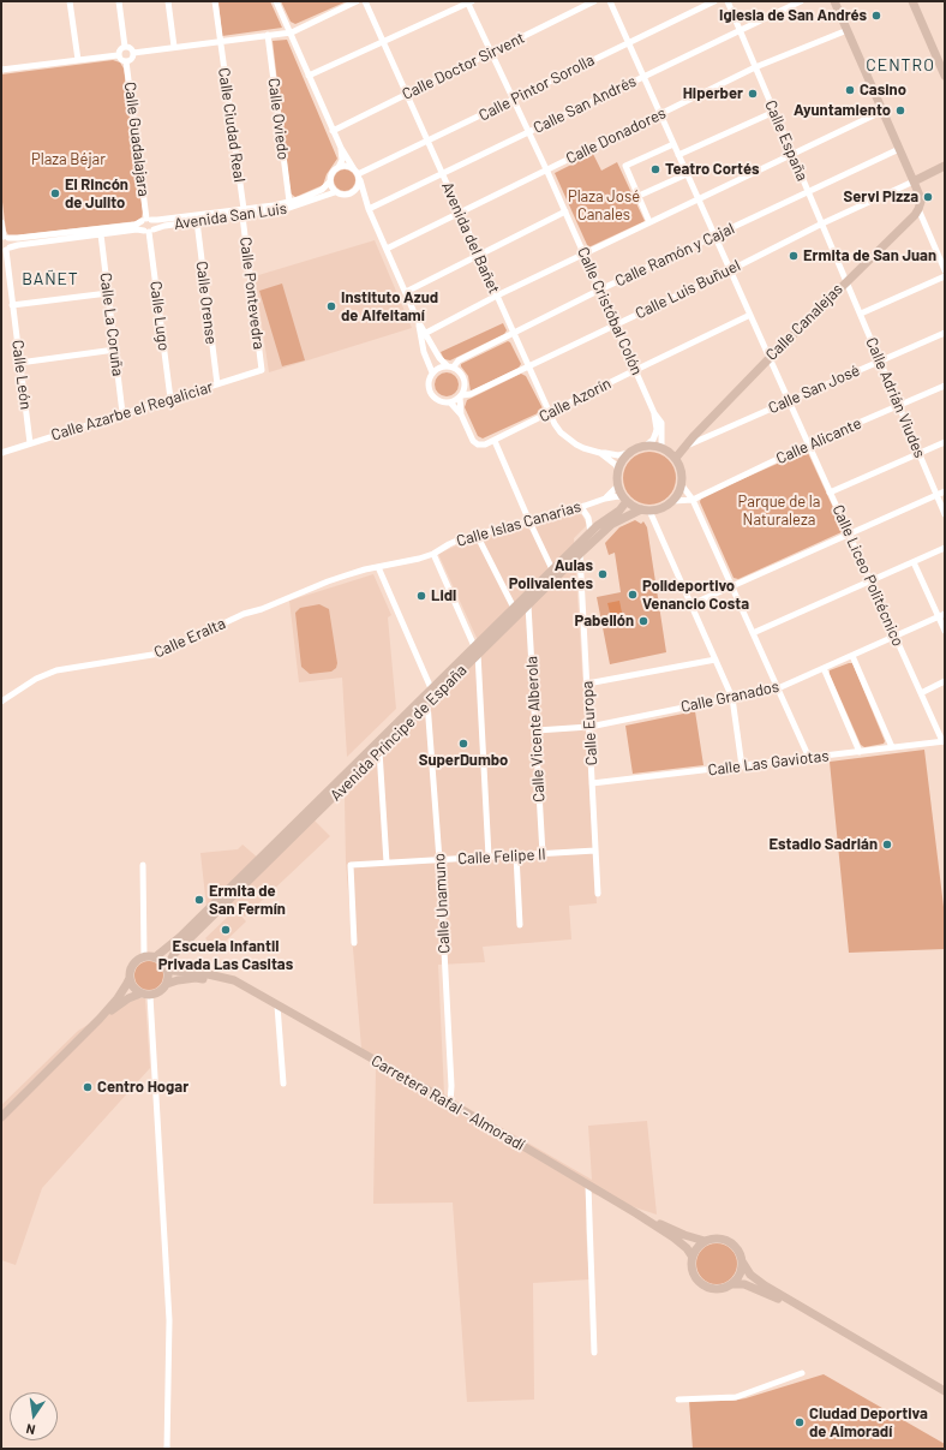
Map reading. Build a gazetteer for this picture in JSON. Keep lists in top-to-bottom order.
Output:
{
  "streets": {
    "main road": ["Calle Canalejas", "Avenida Príncipe de España", "Carretera Rafal - Almoradí"],
    "street": [
      "Calle Doctor Sirvent",
      "Calle Pintor Sorolla",
      "Calle San Andrés",
      "Calle Oviedo",
      "Calle Ciudad Real",
      "Calle Donadores",
      "Calle Guadalajara",
      "Calle España",
      "Avenida San Luis",
      "Avenida del Bañet",
      "Calle Ramón y Cajal",
      "Calle Luis Buñuel",
      "Calle Pontevedra",
      "Calle Orense",
      "Calle Cristóbal Colón",
      "Calle Lugo",
      "Calle La Coruña",
      "Calle León",
      "Calle San José",
      "Calle Adrián Viudes",
      "Calle Azorín",
      "Calle Azarbe el Regaliciar",
      "Calle Alicante",
      "Calle Islas Canarias",
      "Calle Liceo Politécnico",
      "Calle Eralta",
      "Calle Granados",
      "Calle Europa",
      "Calle Vicente Alberola",
      "Calle Las Gaviotas",
      "Calle Felipe II",
      "Calle Unamuno"
    ]
  },
  "crossings": [
    ["Calle Doctor Sirvent", "Avenida del Bañet"],
    ["Calle Doctor Sirvent", "Calle Cristóbal Colón"],
    ["Calle Pintor Sorolla", "Avenida San Luis"],
    ["Calle Pintor Sorolla", "Avenida del Bañet"],
    ["Calle Pintor Sorolla", "Calle Cristóbal Colón"],
    ["Calle Pintor Sorolla", "Calle Liceo Politécnico"],
    ["Calle San Andrés", "Calle España"],
    ["Calle San Andrés", "Avenida del Bañet"],
    ["Calle San Andrés", "Calle Cristóbal Colón"],
    ["Calle San Andrés", "Calle Liceo Politécnico"],
    ["Calle Oviedo", "Avenida San Luis"],
    ["Calle Ciudad Real", "Avenida San Luis"],
    ["Calle Ciudad Real", "Calle Pontevedra"],
    ["Calle Donadores", "Calle España"],
    ["Calle Donadores", "Avenida del Bañet"],
    ["Calle Donadores", "Calle Cristóbal Colón"],
    ["Calle Donadores", "Calle Liceo Politécnico"],
    ["Calle Guadalajara", "Avenida San Luis"],
    ["Calle España", "Calle Ramón y Cajal"],
    ["Calle España", "Calle Luis Buñuel"],
    ["Calle España", "Calle Canalejas"],
    ["Calle España", "Calle Adrián Viudes"],
    ["Avenida San Luis", "Calle Pontevedra"],
    ["Avenida San Luis", "Calle Orense"],
    ["Avenida San Luis", "Calle Lugo"],
    ["Avenida San Luis", "Calle La Coruña"],
    ["Avenida San Luis", "Calle León"],
    ["Avenida del Bañet", "Calle Ramón y Cajal"],
    ["Avenida del Bañet", "Calle Luis Buñuel"],
    ["Avenida del Bañet", "Calle Cristóbal Colón"],
    ["Avenida del Bañet", "Calle Canalejas"],
    ["Avenida del Bañet", "Calle Azorín"],
    ["Avenida del Bañet", "Calle Islas Canarias"],
    ["Avenida del Bañet", "Avenida Príncipe de España"],
    ["Calle Ramón y Cajal", "Calle Luis Buñuel"],
    ["Calle Ramón y Cajal", "Calle Cristóbal Colón"],
    ["Calle Ramón y Cajal", "Calle Liceo Politécnico"],
    ["Calle Luis Buñuel", "Calle Cristóbal Colón"],
    ["Calle Luis Buñuel", "Calle Liceo Politécnico"],
    ["Calle Pontevedra", "Calle Azarbe el Regaliciar"],
    ["Calle Orense", "Calle Azarbe el Regaliciar"],
    ["Calle Cristóbal Colón", "Calle Canalejas"],
    ["Calle Cristóbal Colón", "Calle Azorín"],
    ["Calle Cristóbal Colón", "Calle Islas Canarias"],
    ["Calle Cristóbal Colón", "Avenida Príncipe de España"],
    ["Calle Lugo", "Calle Azarbe el Regaliciar"],
    ["Calle Canalejas", "Calle San José"],
    ["Calle Canalejas", "Calle Adrián Viudes"],
    ["Calle Canalejas", "Calle Islas Canarias"],
    ["Calle Canalejas", "Calle Liceo Politécnico"],
    ["Calle Canalejas", "Avenida Príncipe de España"],
    ["Calle La Coruña", "Calle Azarbe el Regaliciar"],
    ["Calle León", "Calle Azarbe el Regaliciar"],
    ["Calle San José", "Calle Adrián Viudes"],
    ["Calle San José", "Calle Liceo Politécnico"],
    ["Calle Adrián Viudes", "Calle Alicante"],
    ["Calle Azorín", "Calle Liceo Politécnico"],
    ["Calle Alicante", "Calle Liceo Politécnico"],
    ["Calle Islas Canarias", "Calle Eralta"],
    ["Calle Islas Canarias", "Avenida Príncipe de España"],
    ["Calle Liceo Politécnico", "Calle Granados"],
    ["Calle Liceo Politécnico", "Calle Las Gaviotas"],
    ["Calle Granados", "Calle Europa"],
    ["Calle Granados", "Calle Vicente Alberola"],
    ["Calle Europa", "Avenida Príncipe de España"],
    ["Calle Europa", "Calle Las Gaviotas"],
    ["Calle Europa", "Calle Felipe II"],
    ["Calle Vicente Alberola", "Avenida Príncipe de España"],
    ["Calle Vicente Alberola", "Calle Felipe II"],
    ["Avenida Príncipe de España", "Calle Unamuno"],
    ["Avenida Príncipe de España", "Carretera Rafal - Almoradí"],
    ["Calle Felipe II", "Calle Unamuno"],
    ["Calle Unamuno", "Carretera Rafal - Almoradí"]
  ],
  "districts": ["CENTRO", "BAÑET"],
  "parks": ["Plaza Béjar", "Plaza José Canales", "Parque de la Naturaleza"],
  "places": [
    "Iglesia de San Andrés",
    "Casino",
    "Hiperber",
    "Ayuntamiento",
    "Teatro Cortés",
    "El Rincón de Julito",
    "Servi Pizza",
    "Ermita de San Juan",
    "Instituto Azud de Alfeitamí",
    "Aulas Polivalentes",
    "Polideportivo Venancio Costa",
    "Lidl",
    "Pabellón",
    "SuperDumbo",
    "Estadio Sadrián",
    "Ermita de San Fermín",
    "Escuela Infantil Privada Las Casitas",
    "Centro Hogar",
    "Ciudad Deportiva de Almoradí"
  ],
  "north": "bottom"
}
